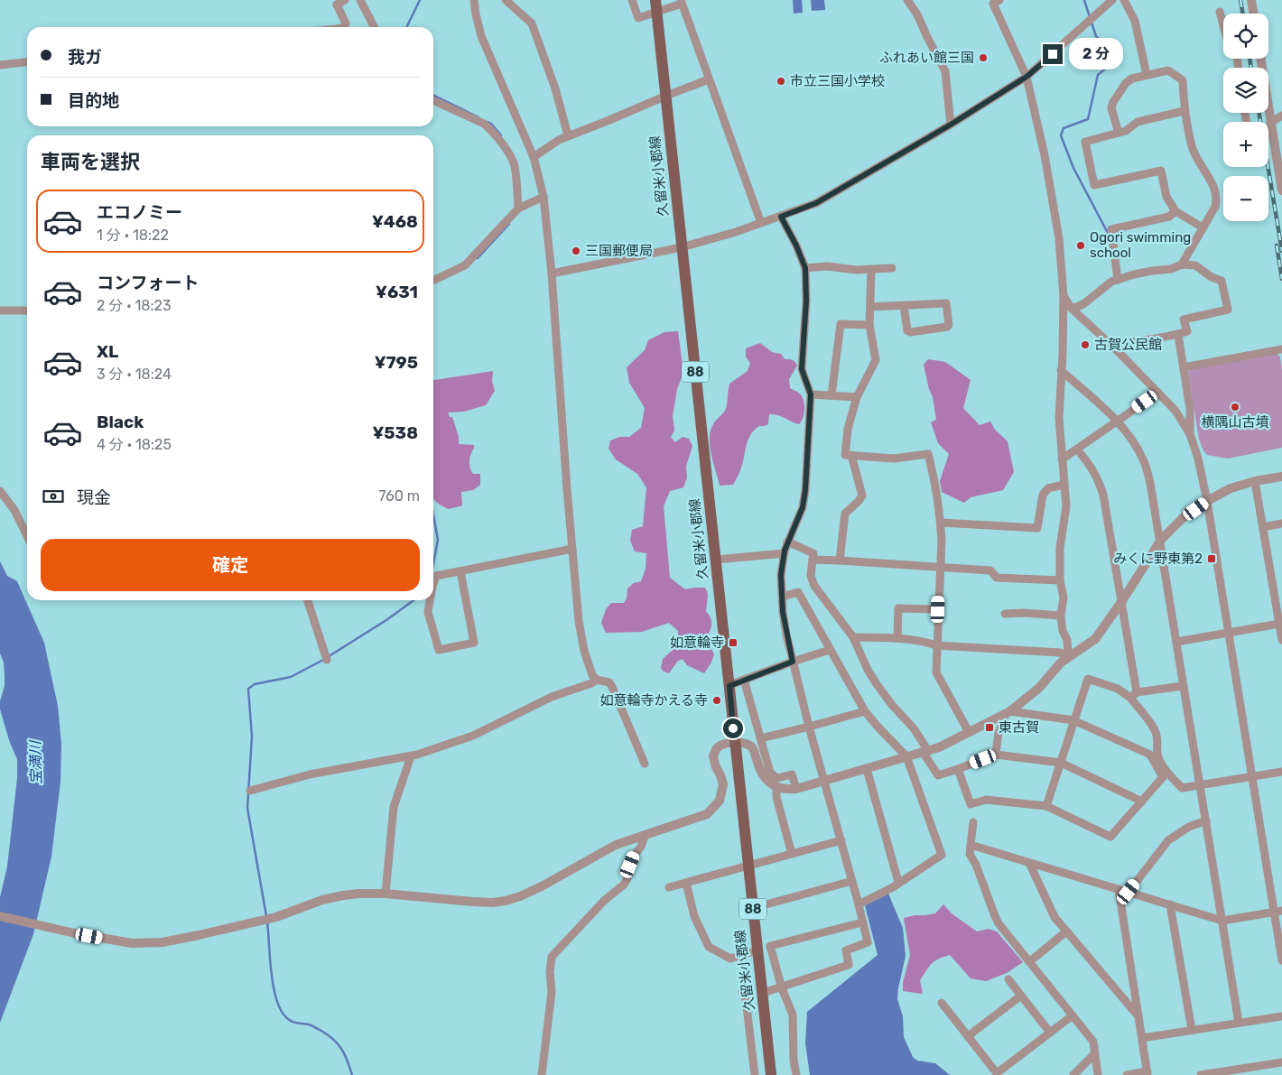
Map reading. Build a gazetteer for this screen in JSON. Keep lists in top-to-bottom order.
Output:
{
  "streets": {
    "main road": ["久留米小郡線", "88"]
  },
  "water": ["宝満川"],
  "places": {
    "other": [
      "ふれあい館三国",
      "市立三国小学校",
      "Ogori swimming school",
      "三国郵便局",
      "古賀公民館",
      "横隅山古墳",
      "如意輪寺かえる寺"
    ],
    "transit": ["みくに野東第2", "如意輪寺", "東古賀"]
  },
  "page": {
    "map_buttons": ["+", "−"],
    "banner": ["我ガ", "目的地"],
    "bubble": "2 分",
    "heading": "車両を選択",
    "list": [
      {
        "name": "エコノミー",
        "note": "1 分 · 18:22",
        "value": "¥468"
      },
      {
        "name": "コンフォート",
        "note": "2 分 · 18:23",
        "value": "¥631"
      },
      {
        "name": "XL",
        "note": "3 分 · 18:24",
        "value": "¥795"
      },
      {
        "name": "Black",
        "note": "4 分 · 18:25",
        "value": "¥538"
      }
    ],
    "pay": ["現金", "760 m"],
    "buttons": "確定"
  }
}
